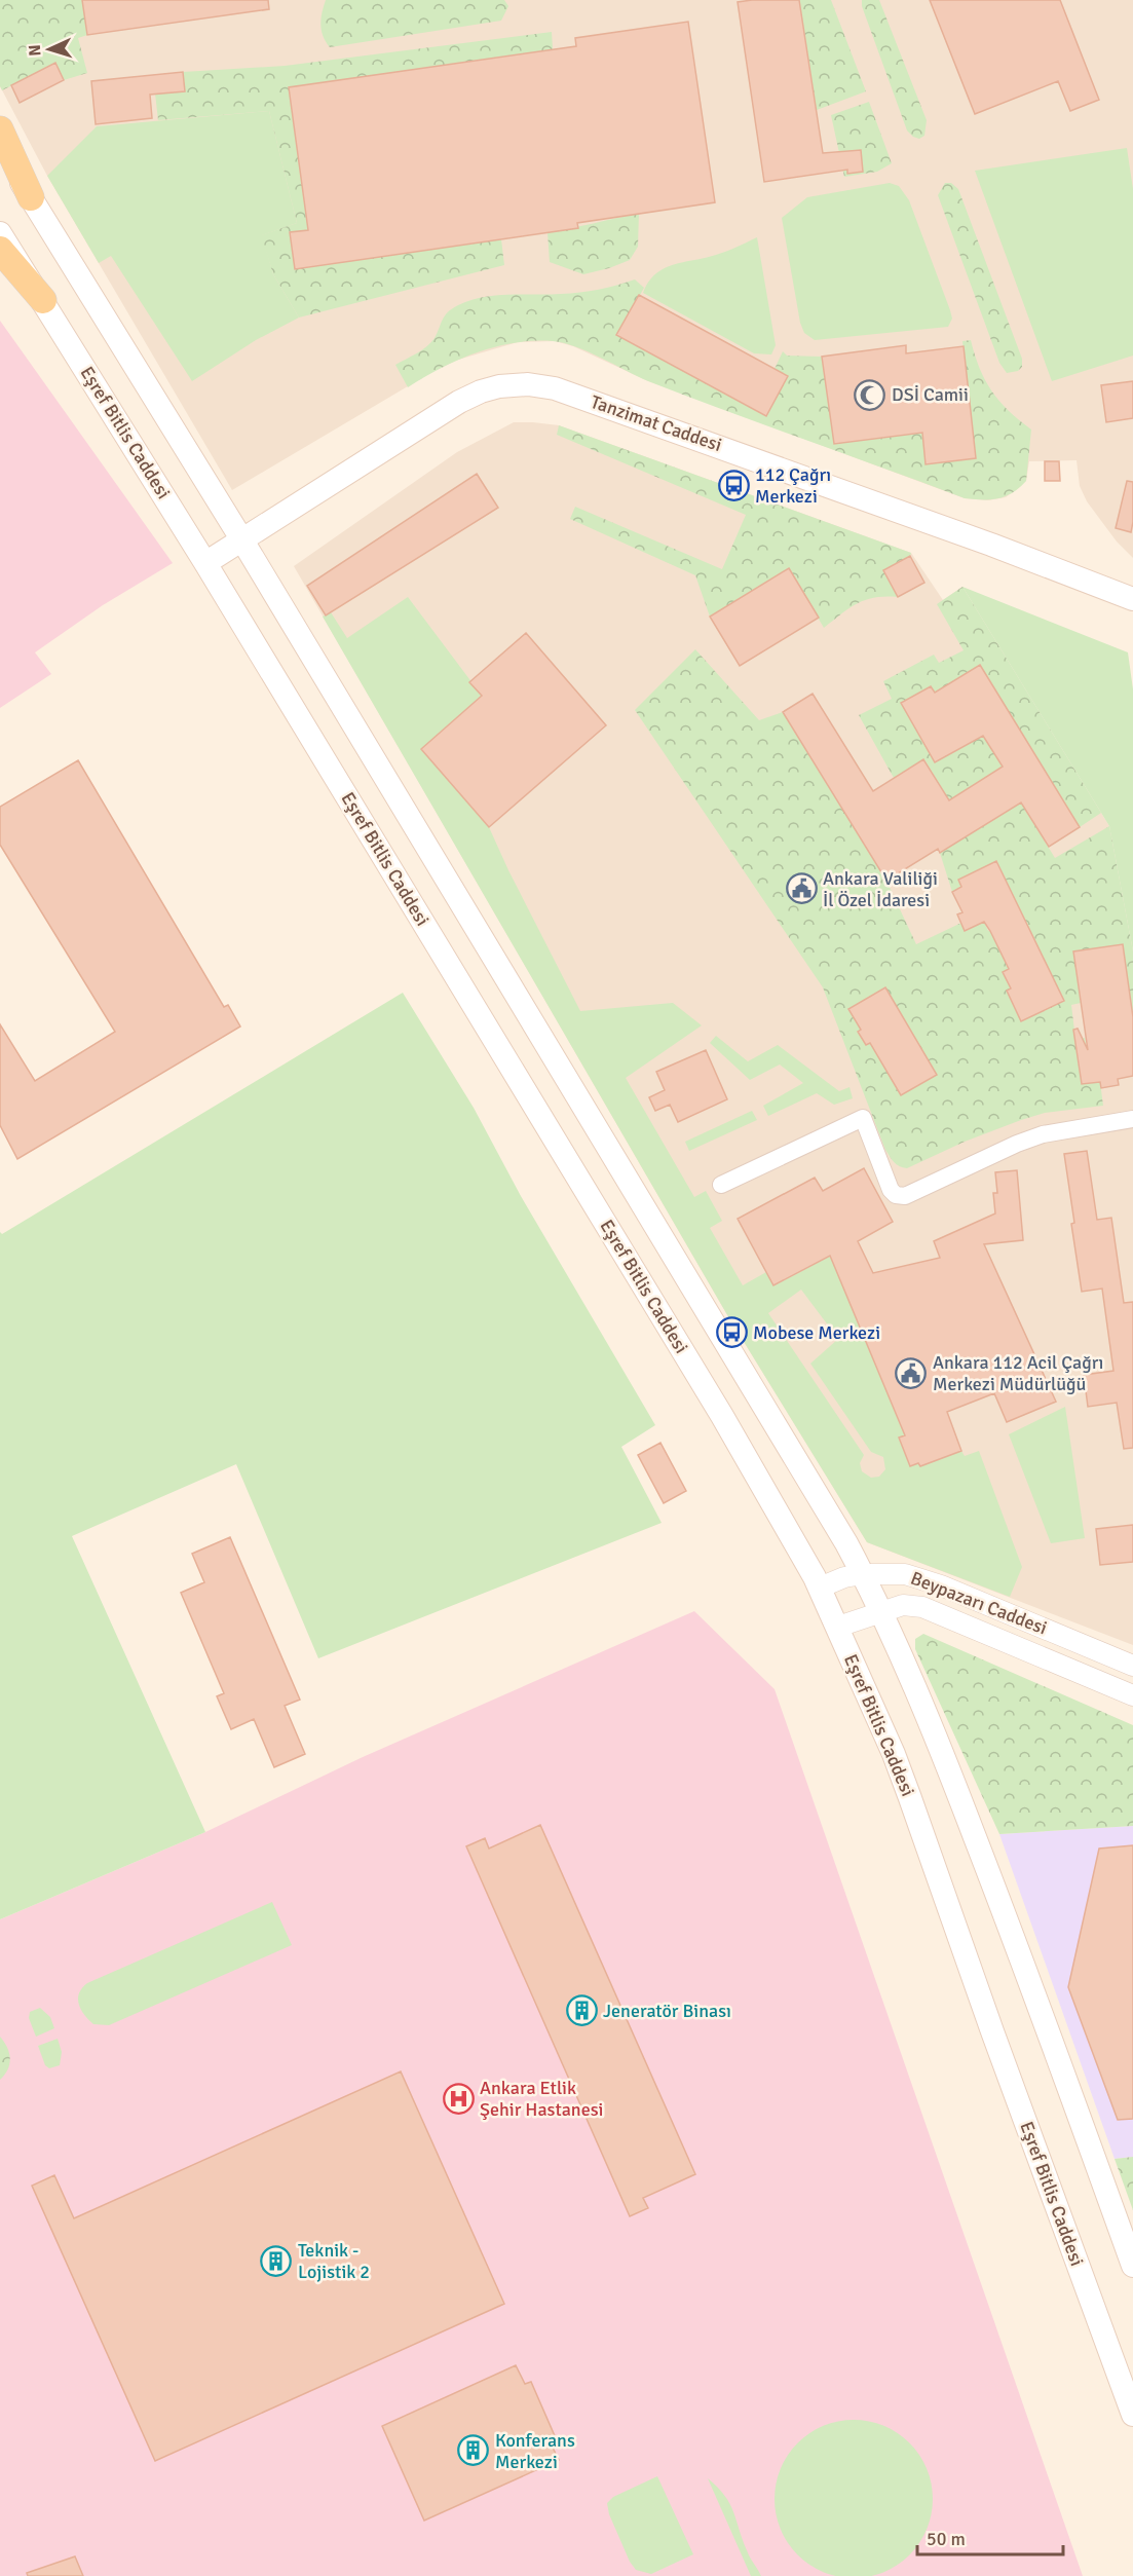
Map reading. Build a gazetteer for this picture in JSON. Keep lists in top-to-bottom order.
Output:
{
  "streets": {
    "main road": ["Tanzimat Caddesi", "Eşref Bitlis Caddesi"],
    "street": ["Beypazarı Caddesi"]
  },
  "crossings": [
    ["Tanzimat Caddesi", "Eşref Bitlis Caddesi"],
    ["Eşref Bitlis Caddesi", "Beypazarı Caddesi"]
  ],
  "places": {
    "mosque": ["DSİ Camii"],
    "bus stop": ["112 Çağrı Merkezi", "Mobese Merkezi"],
    "public building": ["Ankara Valiliği İl Özel İdaresi", "Ankara 112 Acil Çağrı Merkezi Müdürlüğü"],
    "building": ["Jeneratör Binası", "Teknik - Lojistik 2", "Konferans Merkezi"],
    "hospital": ["Ankara Etlik Şehir Hastanesi"]
  },
  "scale_bar": "50 m",
  "north": "left"
}
